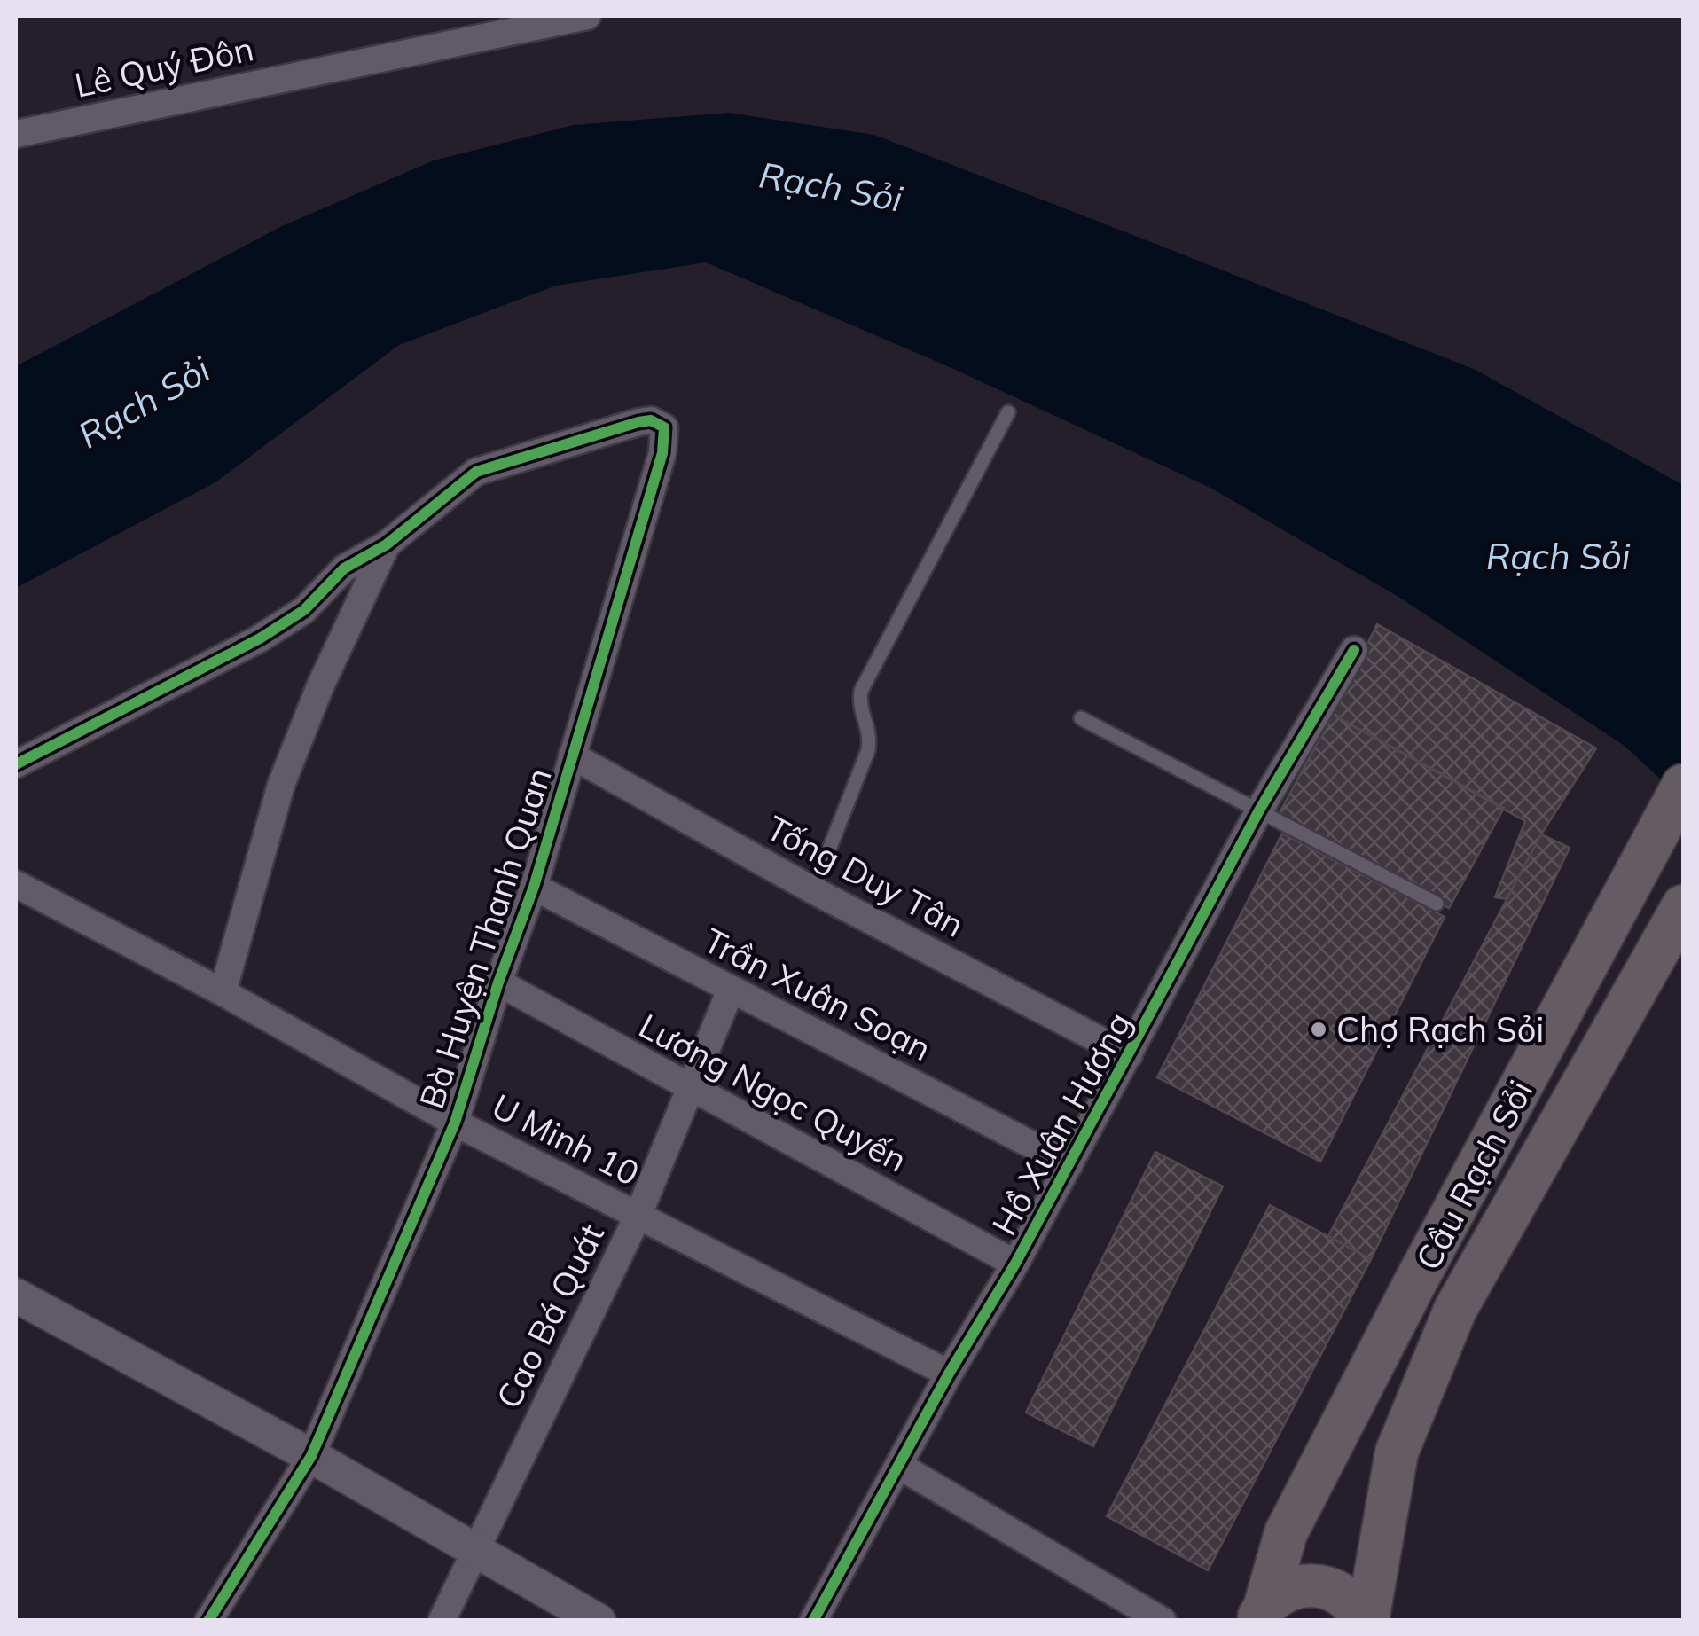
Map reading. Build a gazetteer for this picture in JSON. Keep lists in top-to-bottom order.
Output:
{
  "streets": {
    "main road": ["Cầu Rạch Sỏi"],
    "street": [
      "Lê Quý Đôn",
      "Tống Duy Tân",
      "Bà Huyện Thanh Quan",
      "Trần Xuân Soạn",
      "Lương Ngọc Quyến",
      "Hồ Xuân Hương",
      "U Minh 10",
      "Cao Bá Quát"
    ]
  },
  "crossings": [
    ["Tống Duy Tân", "Bà Huyện Thanh Quan"],
    ["Tống Duy Tân", "Hồ Xuân Hương"],
    ["Bà Huyện Thanh Quan", "Trần Xuân Soạn"],
    ["Bà Huyện Thanh Quan", "Lương Ngọc Quyến"],
    ["Bà Huyện Thanh Quan", "U Minh 10"],
    ["Trần Xuân Soạn", "Hồ Xuân Hương"],
    ["Trần Xuân Soạn", "Cao Bá Quát"],
    ["Lương Ngọc Quyến", "Hồ Xuân Hương"],
    ["Lương Ngọc Quyến", "Cao Bá Quát"],
    ["Hồ Xuân Hương", "U Minh 10"],
    ["U Minh 10", "Cao Bá Quát"]
  ],
  "water": ["Rạch Sỏi"],
  "places": ["Chợ Rạch Sỏi"]
}
